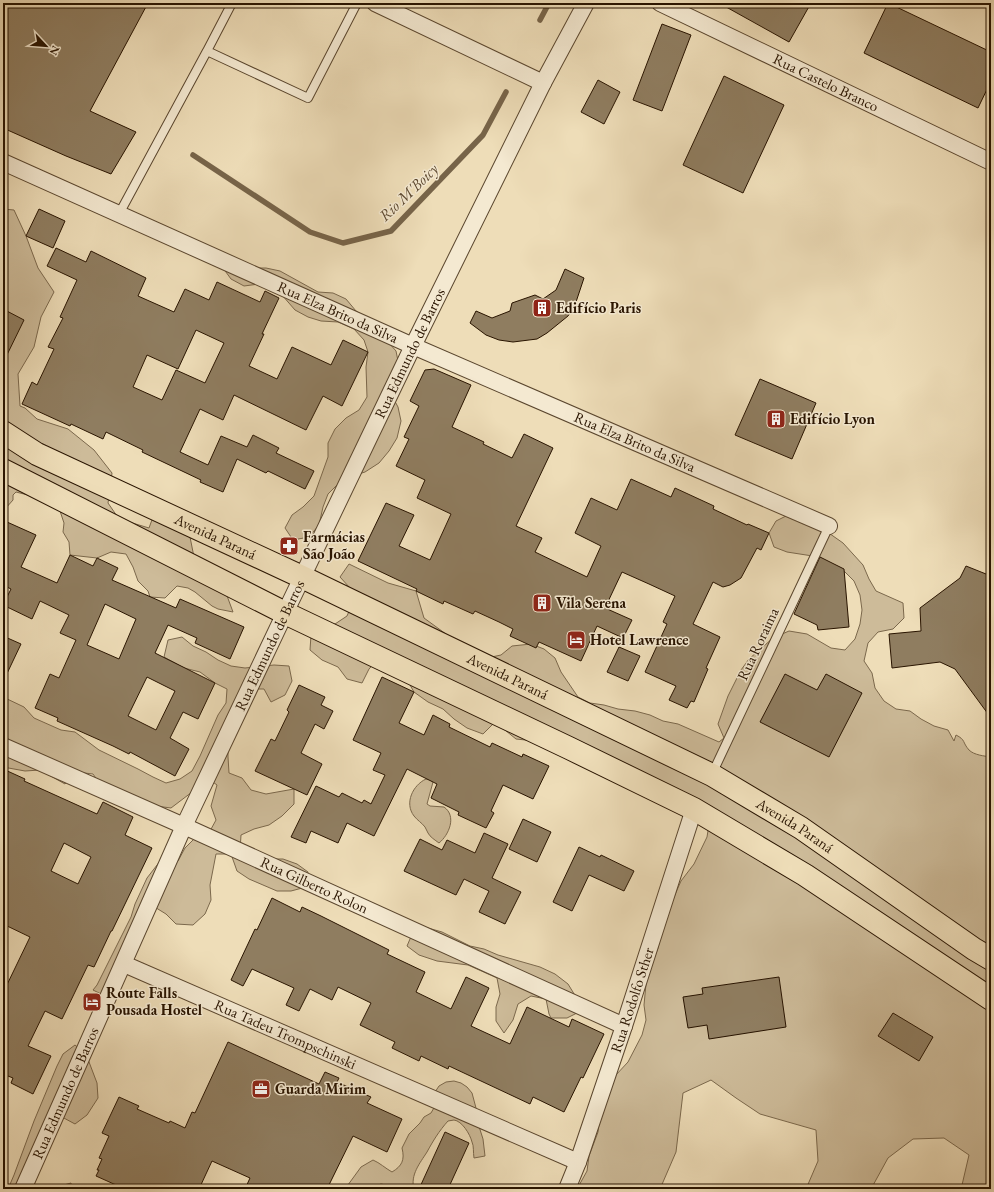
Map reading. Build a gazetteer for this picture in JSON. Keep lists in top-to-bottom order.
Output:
{
  "streets": {
    "main road": ["Avenida Paraná"],
    "street": [
      "Rua Castelo Branco",
      "Rua Elza Brito da Silva",
      "Rua Edmundo de Barros",
      "Rua Gilberto Rolon",
      "Rua Rodolfo Sther",
      "Rua Tadeu Trompschinski"
    ],
    "lane": ["Rua Roraima"]
  },
  "crossings": [
    ["Rua Elza Brito da Silva", "Rua Edmundo de Barros"],
    ["Rua Elza Brito da Silva", "Rua Roraima"],
    ["Rua Edmundo de Barros", "Avenida Paraná"],
    ["Rua Edmundo de Barros", "Rua Gilberto Rolon"],
    ["Rua Edmundo de Barros", "Rua Tadeu Trompschinski"],
    ["Avenida Paraná", "Rua Roraima"],
    ["Rua Gilberto Rolon", "Rua Rodolfo Sther"],
    ["Rua Rodolfo Sther", "Rua Tadeu Trompschinski"]
  ],
  "water": ["Rio M'Boicy"],
  "places": {
    "building": ["Edifício Paris", "Edifício Lyon", "Vila Serena"],
    "pharmacy": ["Farmácias São João"],
    "hotel": ["Hotel Lawrence", "Route Falls Pousada Hostel"],
    "office": ["Guarda Mirim"]
  },
  "north": "bottom right"
}
